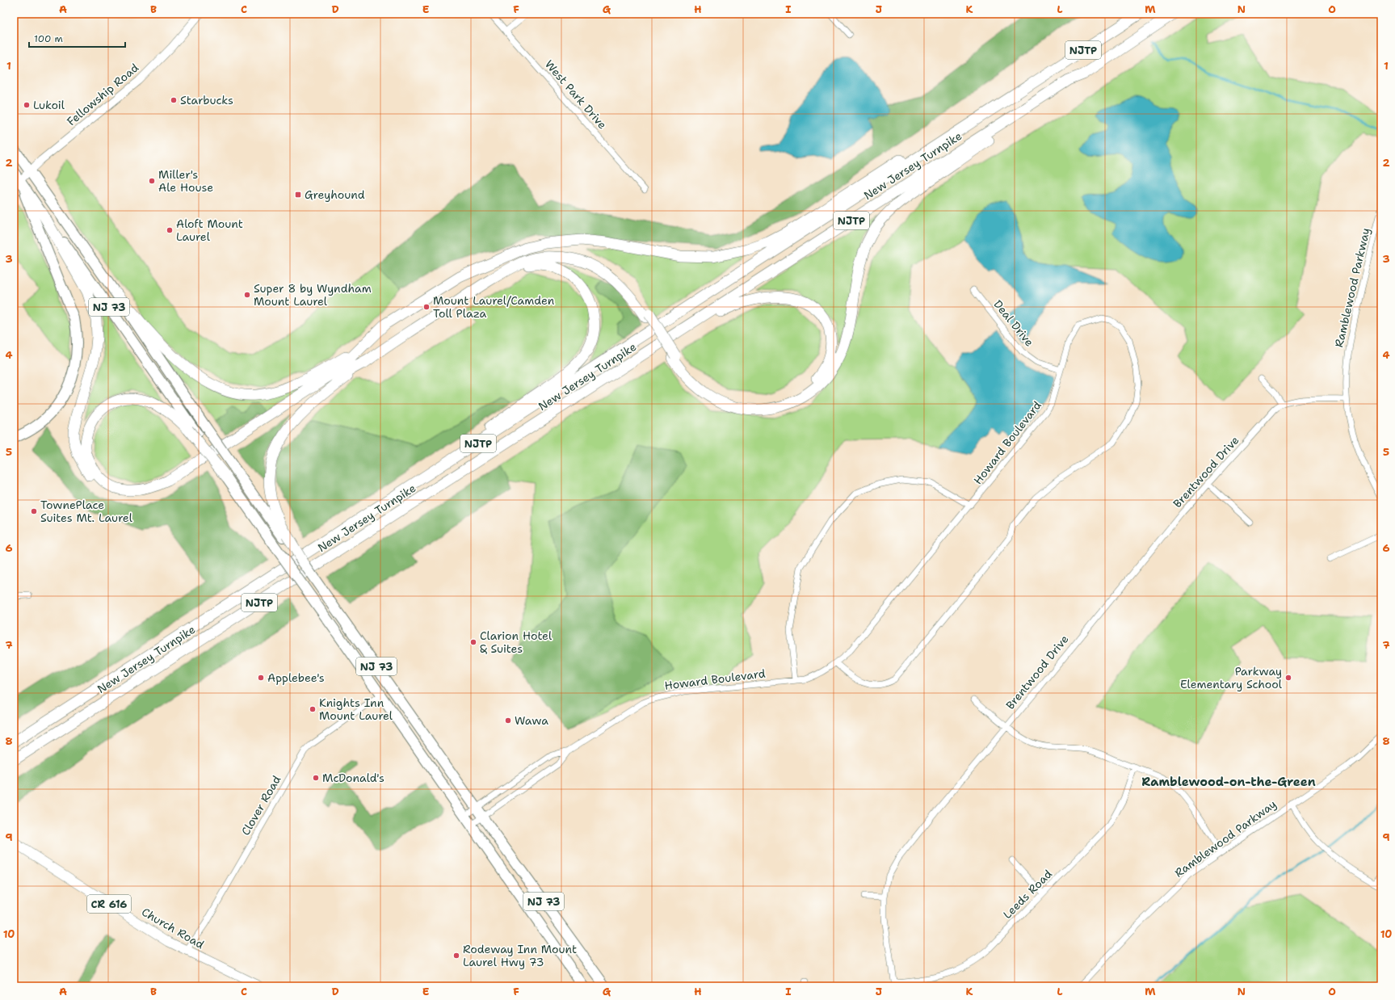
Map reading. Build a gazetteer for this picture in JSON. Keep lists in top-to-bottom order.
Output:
{
  "streets": {
    "highway": ["NJTP", "New Jersey Turnpike", "NJ 73"],
    "main road": ["CR 616", "Church Road"],
    "street": [
      "Fellowship Road",
      "West Park Drive",
      "Ramblewood Parkway",
      "Deal Drive",
      "Howard Boulevard",
      "Brentwood Drive",
      "Clover Road",
      "Leeds Road"
    ]
  },
  "crossings": [
    ["Fellowship Road", "NJ 73"],
    ["NJ 73", "Howard Boulevard"],
    ["NJ 73", "Clover Road"],
    ["Deal Drive", "Howard Boulevard"],
    ["Brentwood Drive", "Leeds Road"],
    ["Clover Road", "Church Road"]
  ],
  "districts": ["Ramblewood-on-the-Green"],
  "places": {
    "other": [
      "Starbucks",
      "Lukoil",
      "Miller's Ale House",
      "Aloft Mount Laurel",
      "Super 8 by Wyndham Mount Laurel",
      "Mount Laurel/Camden Toll Plaza",
      "TownePlace Suites Mt. Laurel",
      "Clarion Hotel & Suites",
      "Applebee's",
      "Parkway Elementary School",
      "Knights Inn Mount Laurel",
      "Wawa",
      "McDonald's",
      "Rodeway Inn Mount Laurel Hwy 73"
    ],
    "transit": ["Greyhound"]
  },
  "scale_bar": "100 m",
  "grid": {
    "columns": [
      "A",
      "B",
      "C",
      "D",
      "E",
      "F",
      "G",
      "H",
      "I",
      "J",
      "K",
      "L",
      "M",
      "N",
      "O"
    ],
    "rows": [
      "1",
      "2",
      "3",
      "4",
      "5",
      "6",
      "7",
      "8",
      "9",
      "10"
    ]
  }
}
